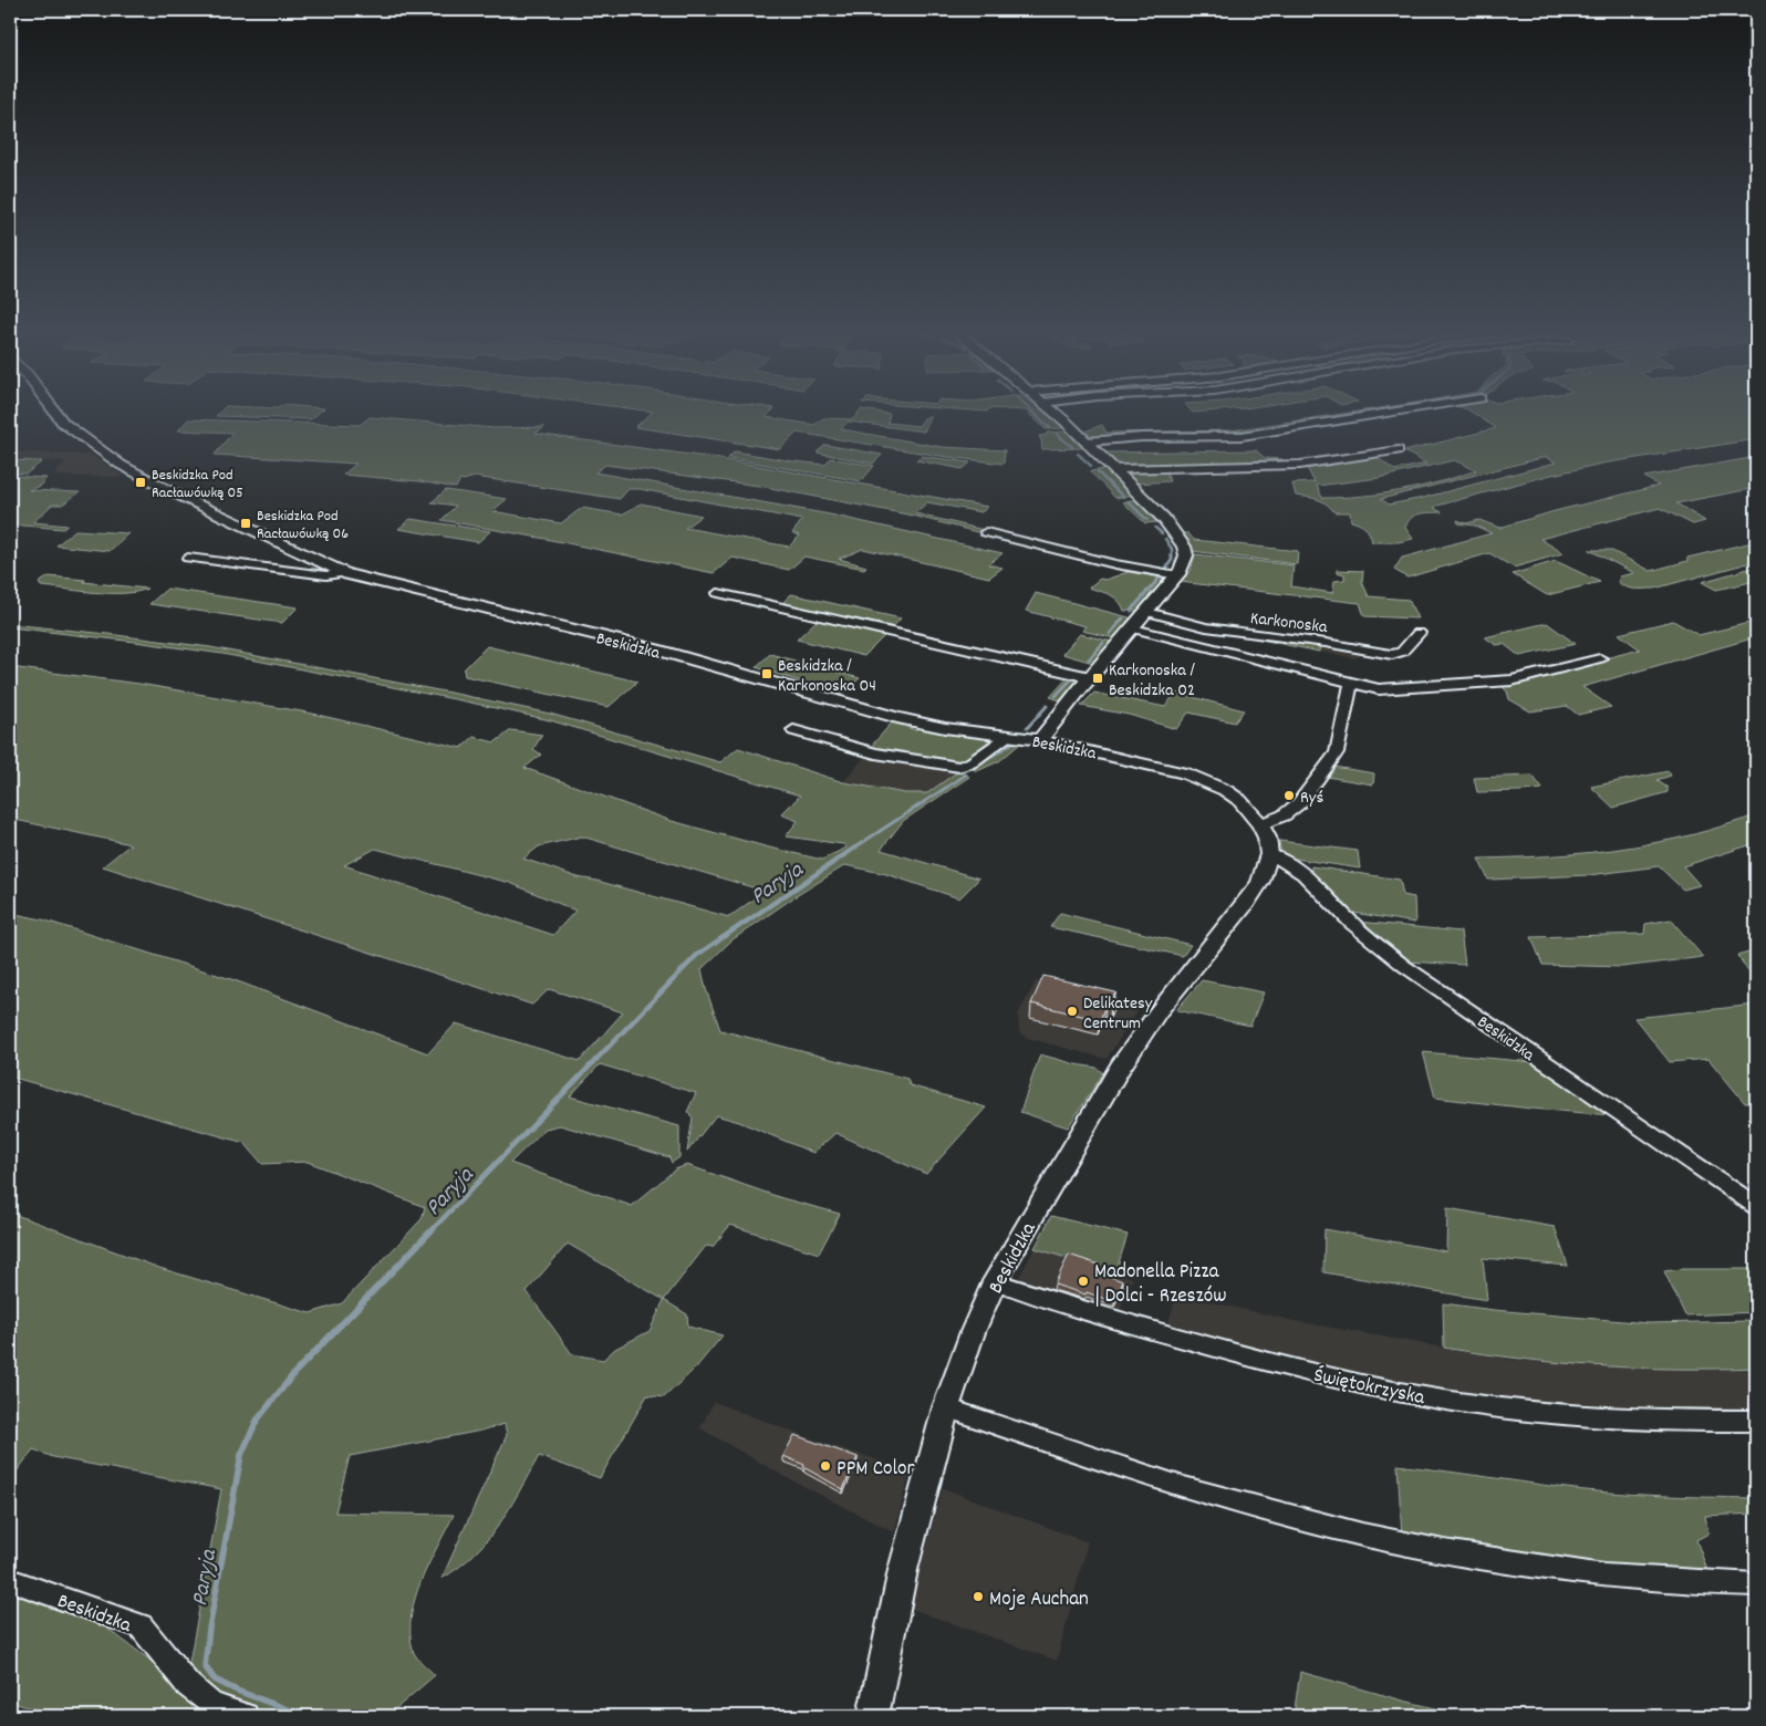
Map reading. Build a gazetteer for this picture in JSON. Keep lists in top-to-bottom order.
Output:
{
  "streets": {
    "street": ["Karkonoska", "Beskidzka", "Świętokrzyska"]
  },
  "crossings": [
    ["Beskidzka", "Świętokrzyska"]
  ],
  "water": ["Paryja"],
  "places": {
    "transit": [
      "Beskidzka Pod Racławówką 05",
      "Beskidzka Pod Racławówką 06",
      "Beskidzka / Karkonoska 04",
      "Karkonoska / Beskidzka 02"
    ],
    "other": [
      "Ryś",
      "Delikatesy Centrum",
      "Madonella Pizza | Dolci - Rzeszów",
      "PPM Color",
      "Moje Auchan"
    ]
  }
}
